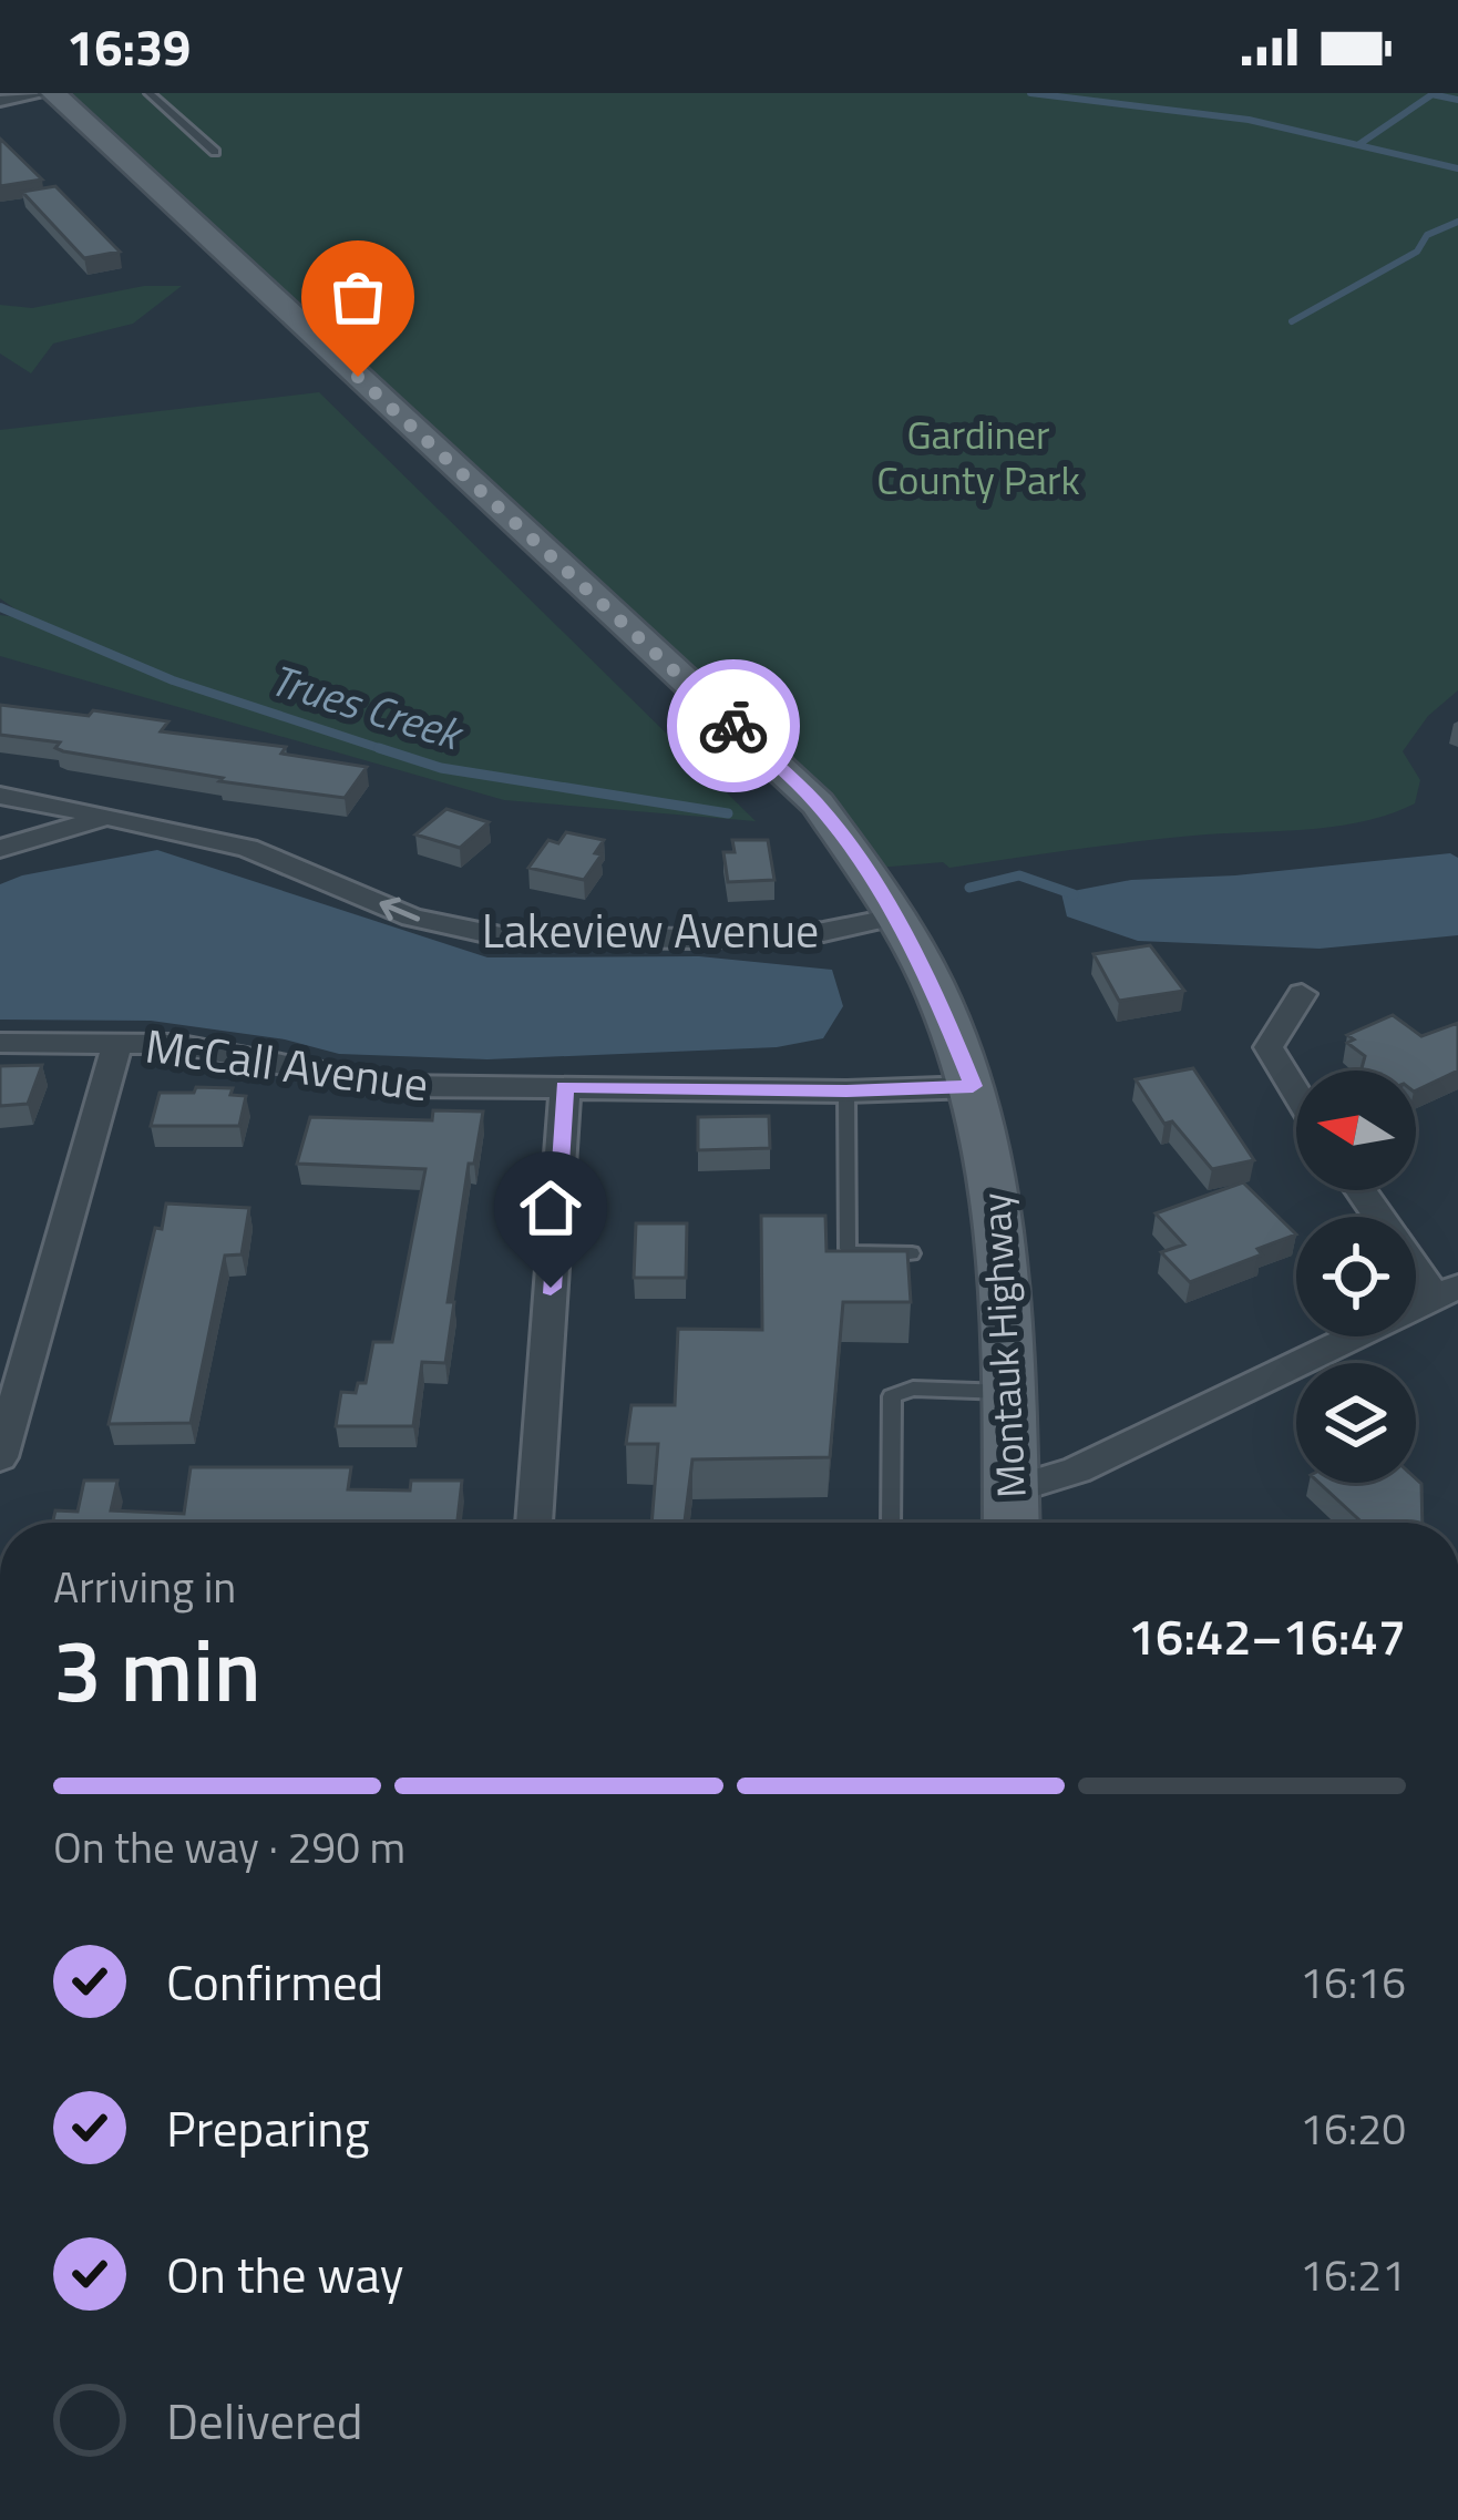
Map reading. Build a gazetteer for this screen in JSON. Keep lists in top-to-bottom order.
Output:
{
  "streets": {
    "main road": ["Montauk Highway"],
    "street": ["Lakeview Avenue", "McCall Avenue"]
  },
  "crossings": [
    ["Lakeview Avenue", "Montauk Highway"],
    ["McCall Avenue", "Montauk Highway"]
  ],
  "one_way": ["Lakeview Avenue"],
  "water": ["Trues Creek"],
  "parks": ["Gardiner County Park"],
  "north": "left",
  "page": {
    "status": "16:39",
    "heading": ["3 min", "Arriving in", "16:42–16:47"],
    "bar": "On the way · 290 m",
    "list": [
      ["Confirmed", "16:16"],
      ["Preparing", "16:20"],
      ["On the way", "16:21"],
      "Delivered"
    ]
  }
}
